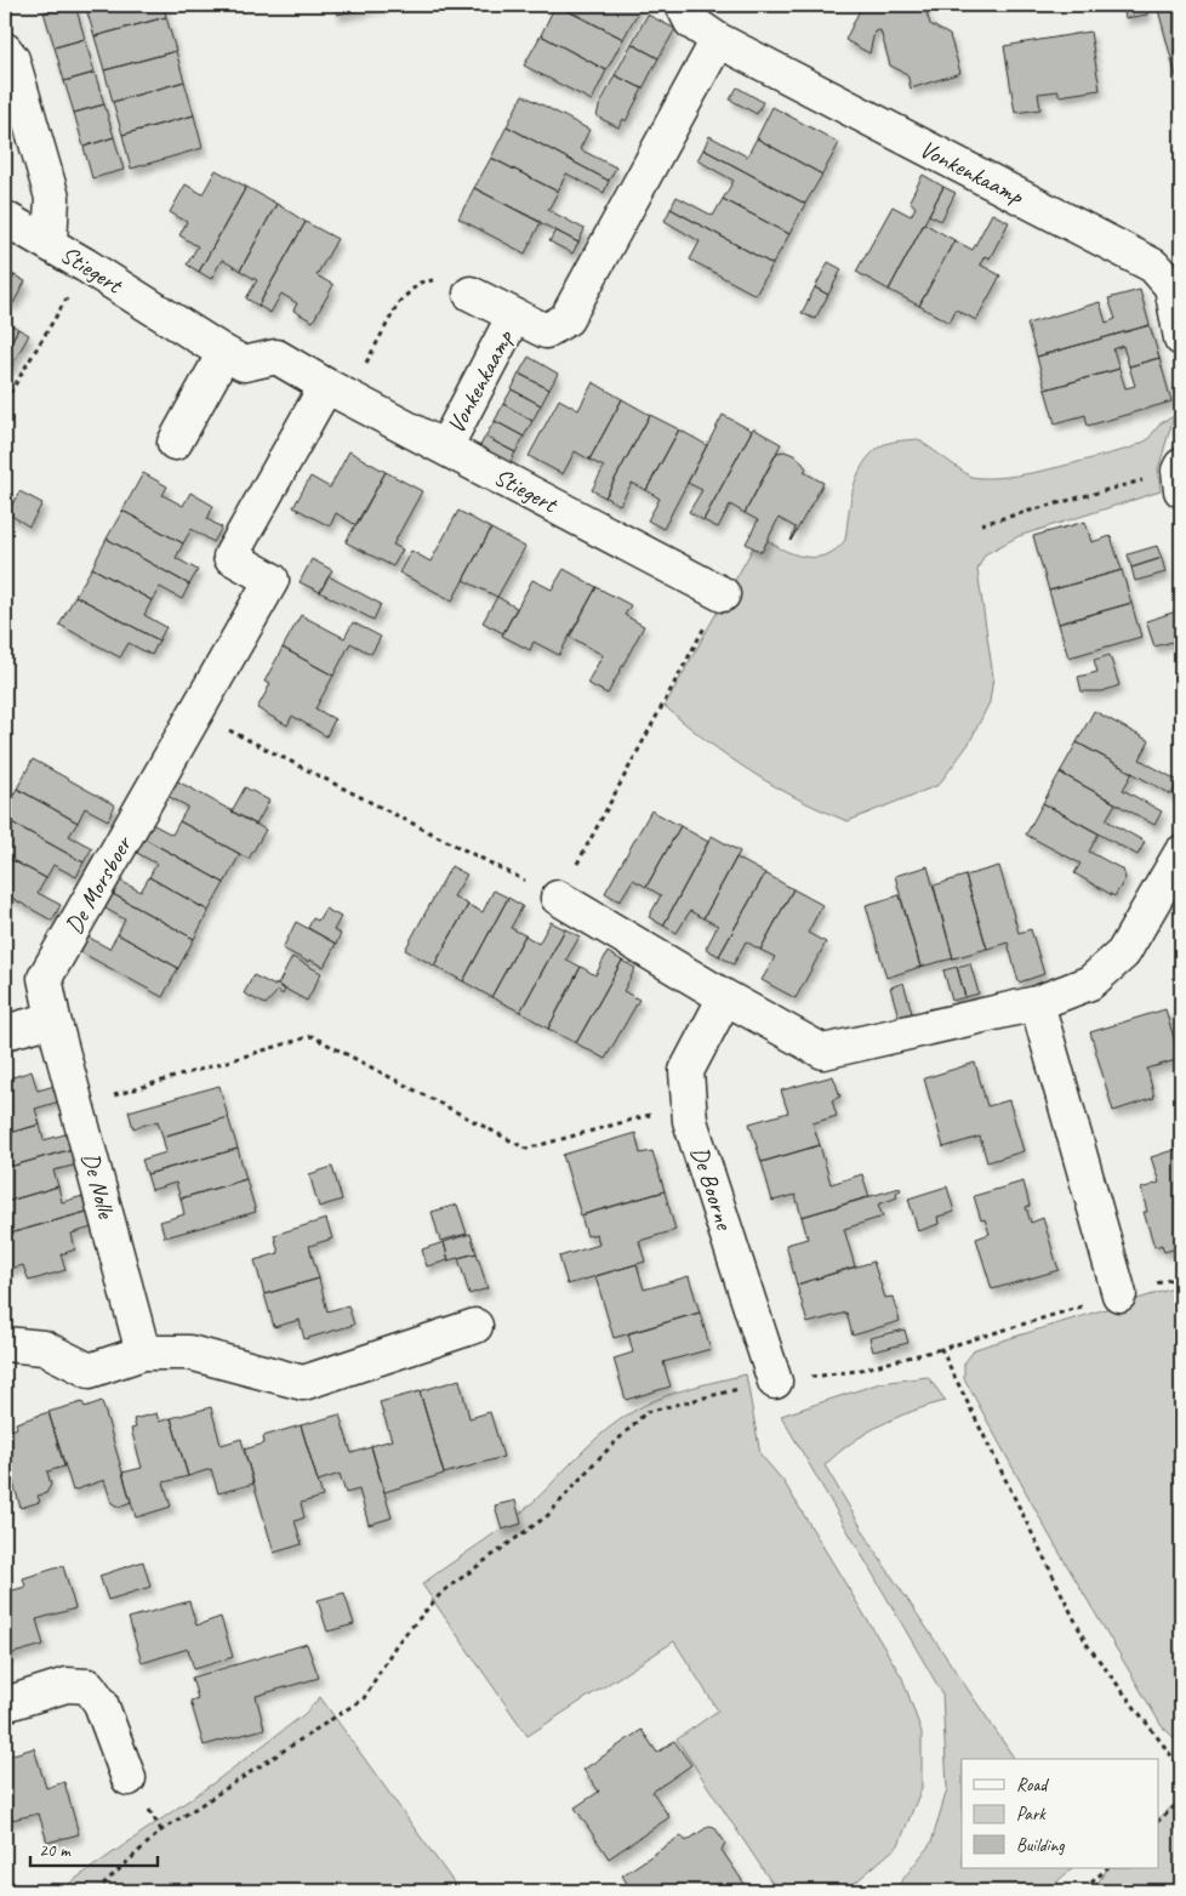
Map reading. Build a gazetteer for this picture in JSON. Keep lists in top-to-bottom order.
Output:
{
  "streets": {
    "street": [
      "Vonkenkaamp",
      "Stiegert",
      "De Morsboer",
      "De Nolle",
      "De Boorne"
    ]
  },
  "crossings": [
    ["Vonkenkaamp", "Stiegert"],
    ["De Morsboer", "De Nolle"]
  ],
  "legend": ["Road", "Park", "Building"],
  "scale_bar": "20 m"
}
